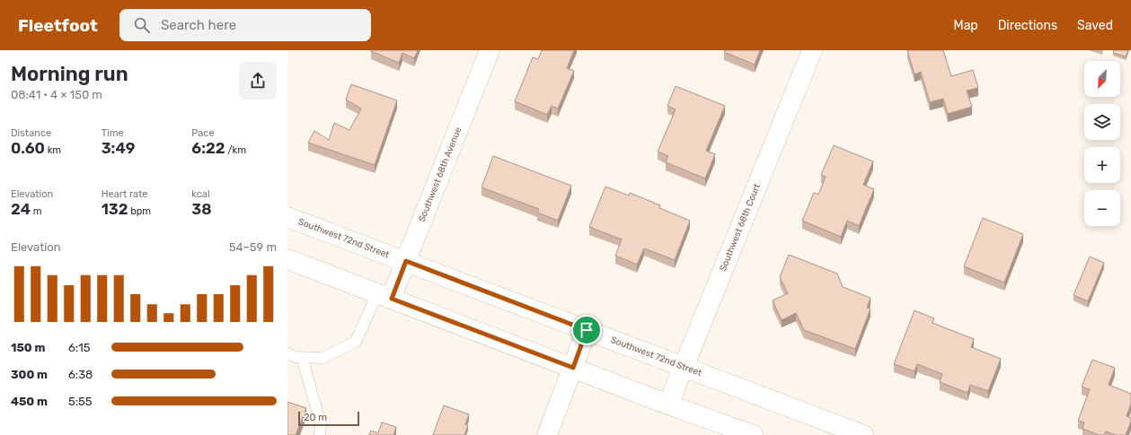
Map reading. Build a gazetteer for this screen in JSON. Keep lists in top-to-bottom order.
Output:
{
  "streets": {
    "main road": ["Southwest 68th Avenue", "Southwest 68th Court", "Southwest 72nd Street"]
  },
  "crossings": [
    ["Southwest 68th Avenue", "Southwest 72nd Street"],
    ["Southwest 68th Court", "Southwest 72nd Street"]
  ],
  "scale_bar": "20 m",
  "north": "bottom left",
  "page": {
    "header": "Fleetfoot",
    "search": "Search here",
    "nav": ["Map", "Directions", "Saved"],
    "heading": ["Morning run", "08:41 · 4 × 150 m"],
    "map_buttons": ["+", "−"],
    "stats": [
      ["Distance", "0.60 km"],
      ["Time", "3:49"],
      ["Pace", "6:22 /km"],
      ["Elevation", "24 m"],
      ["Heart rate", "132 bpm"],
      ["kcal", "38"]
    ],
    "chart": ["Elevation", "54–59 m"],
    "list": [
      {
        "name": "150 m",
        "note": "6:15"
      },
      {
        "name": "300 m",
        "note": "6:38"
      },
      {
        "name": "450 m",
        "note": "5:55"
      }
    ],
    "scale": "20 m"
  }
}
